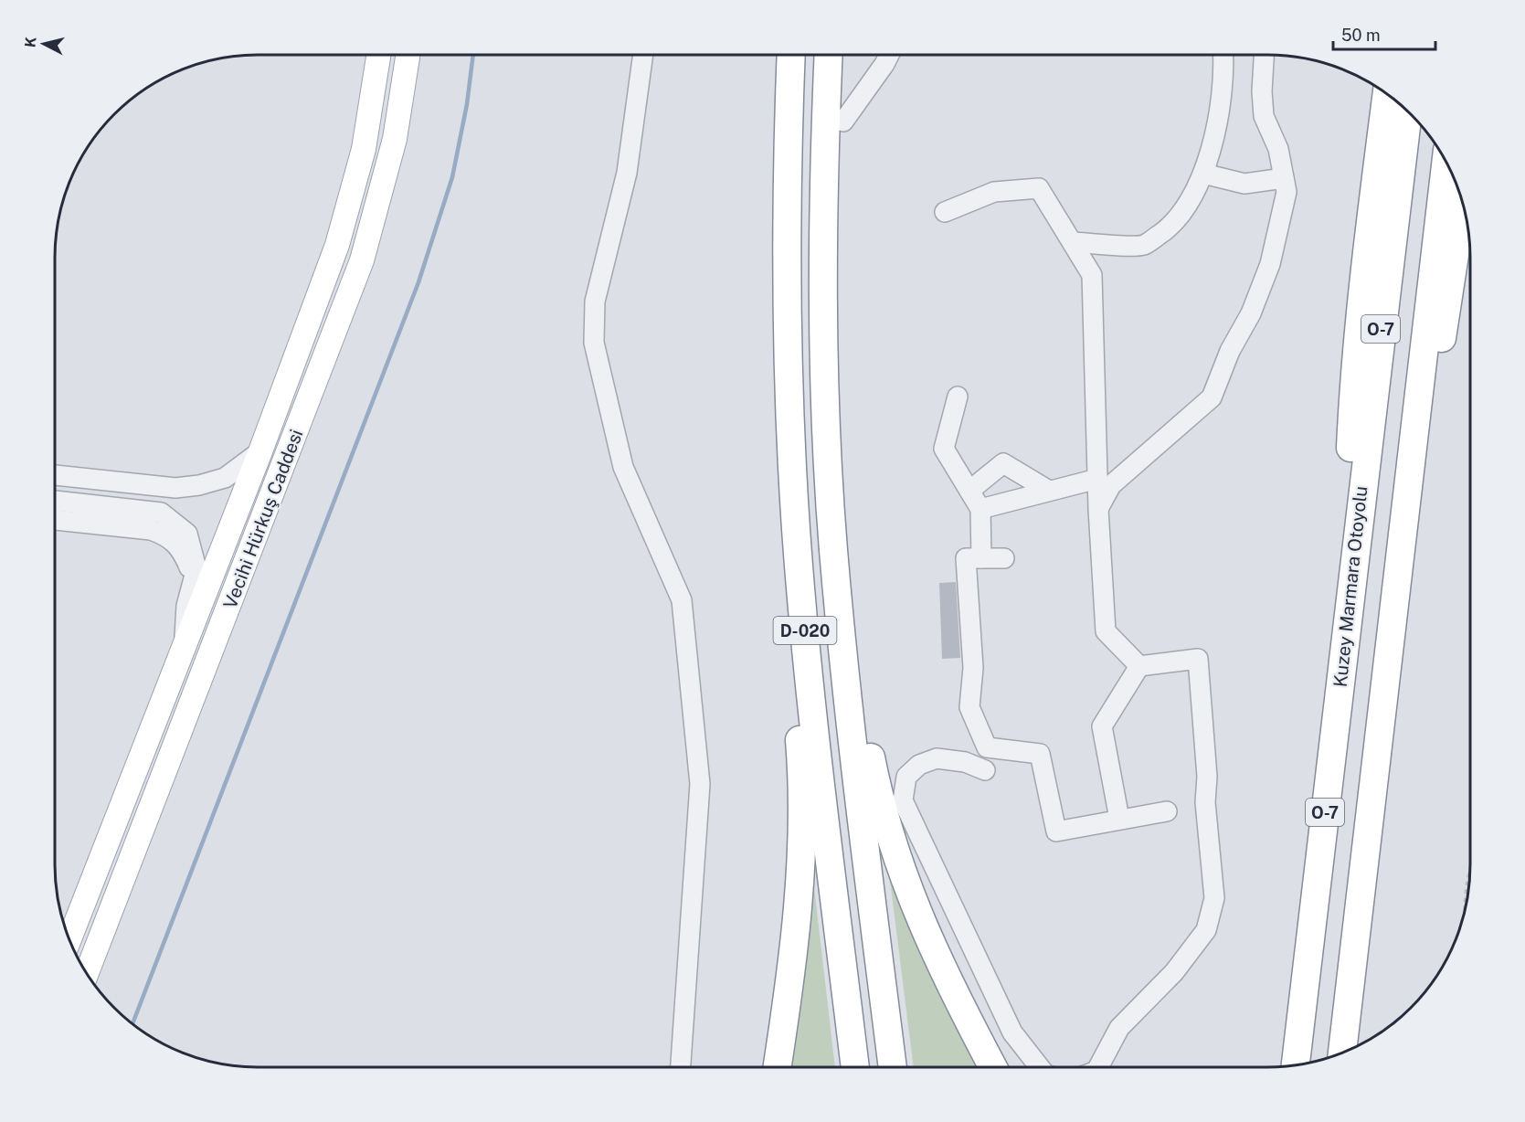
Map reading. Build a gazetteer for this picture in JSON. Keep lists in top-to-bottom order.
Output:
{
  "streets": {
    "highway": ["O-7", "Kuzey Marmara Otoyolu", "D-020"],
    "main road": ["Vecihi Hürkuş Caddesi"]
  },
  "scale_bar": "50 m",
  "north": "left"
}
